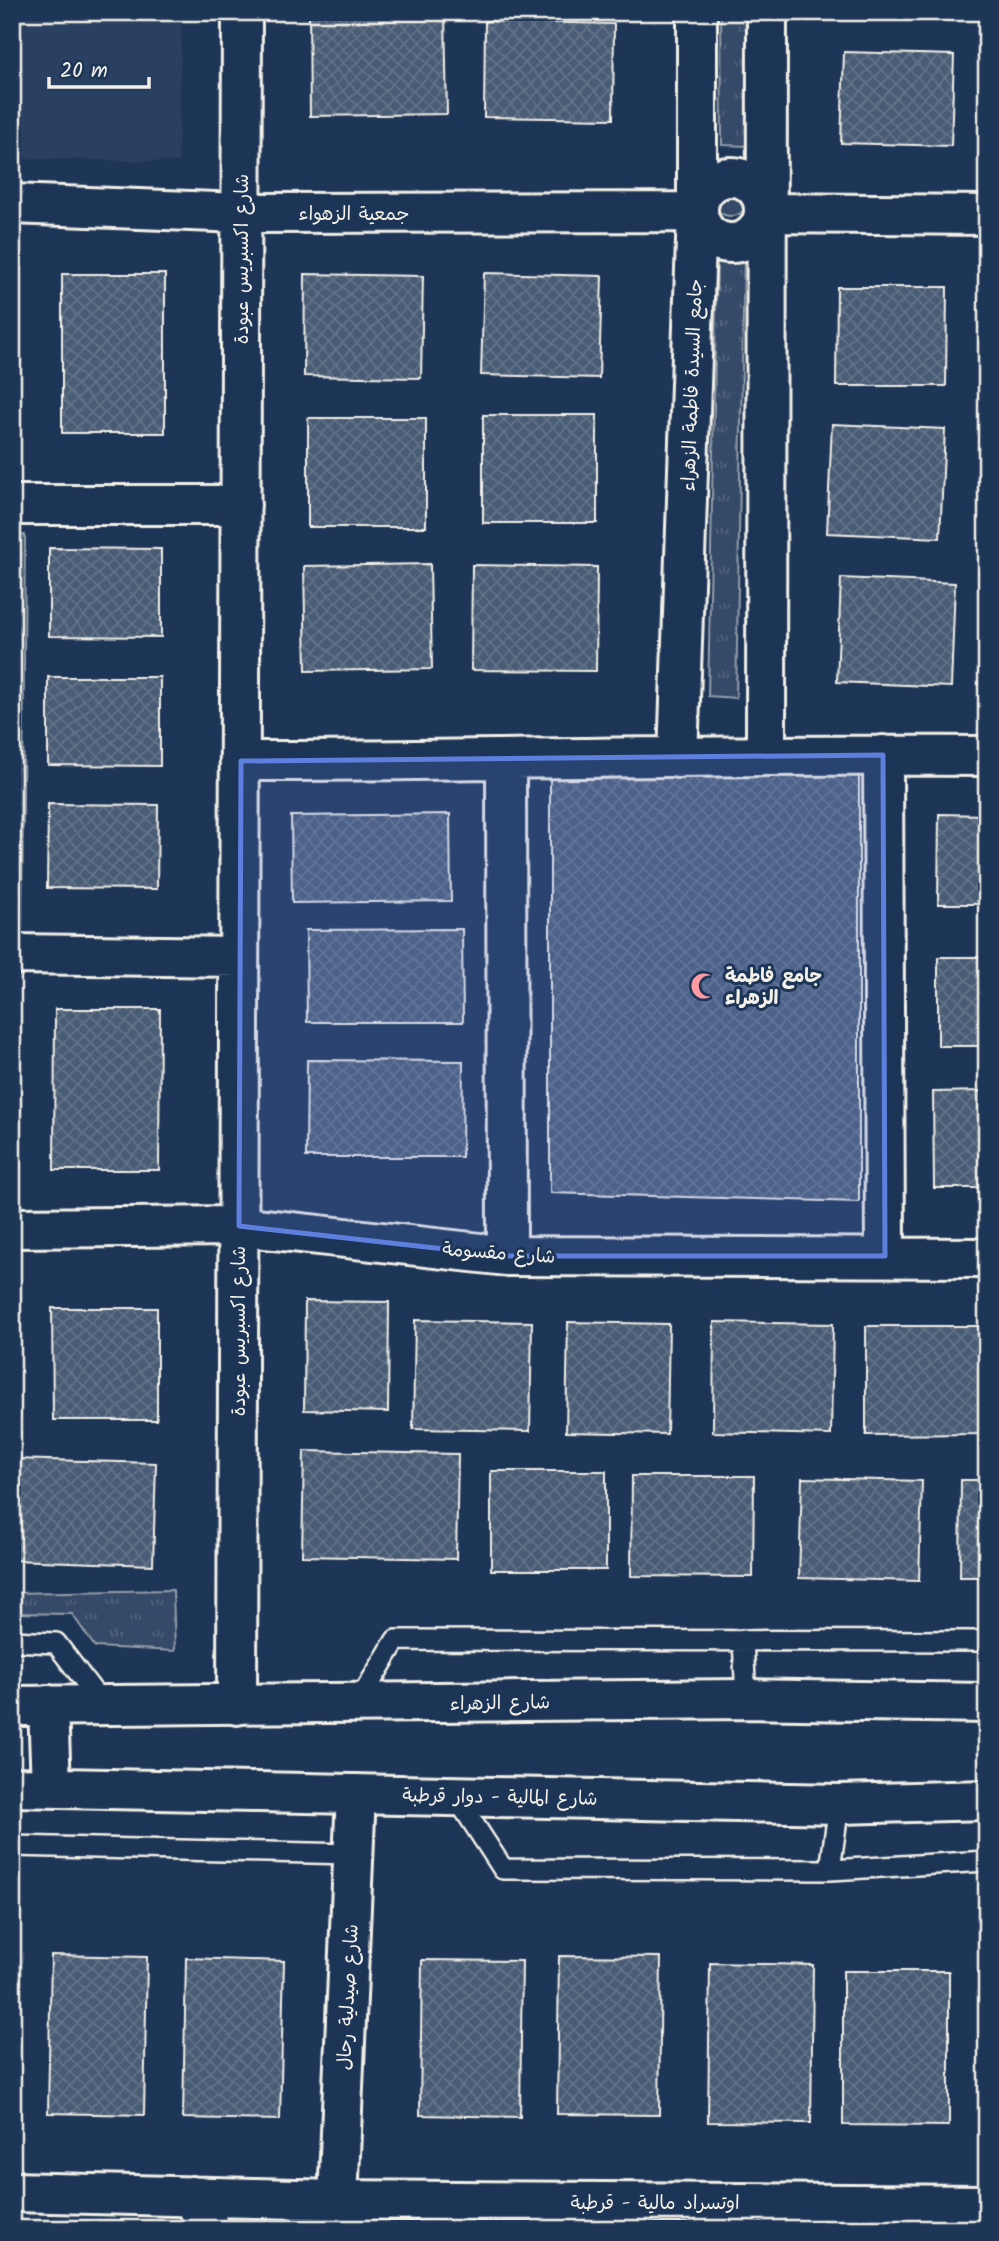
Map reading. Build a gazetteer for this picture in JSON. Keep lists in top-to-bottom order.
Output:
{
  "streets": {
    "street": [
      "جمعية الزهواء",
      "شارع اكسبريس عبودة",
      "جامع السيدة فاطمة الزهراء",
      "شارع مقسومة",
      "شارع الزهراء",
      "شارع المالية - دوار قرطبة",
      "شارع صيدلية رحال",
      "اوتسراد مالية - قرطبة"
    ]
  },
  "crossings": [
    ["جمعية الزهواء", "شارع اكسبريس عبودة"],
    ["جمعية الزهواء", "جامع السيدة فاطمة الزهراء"],
    ["شارع اكسبريس عبودة", "شارع مقسومة"],
    ["شارع اكسبريس عبودة", "شارع الزهراء"],
    ["شارع المالية - دوار قرطبة", "شارع صيدلية رحال"],
    ["شارع صيدلية رحال", "اوتسراد مالية - قرطبة"]
  ],
  "places": {
    "mosque": ["جامع فاطمة الزهراء"]
  },
  "scale_bar": "20 m"
}
